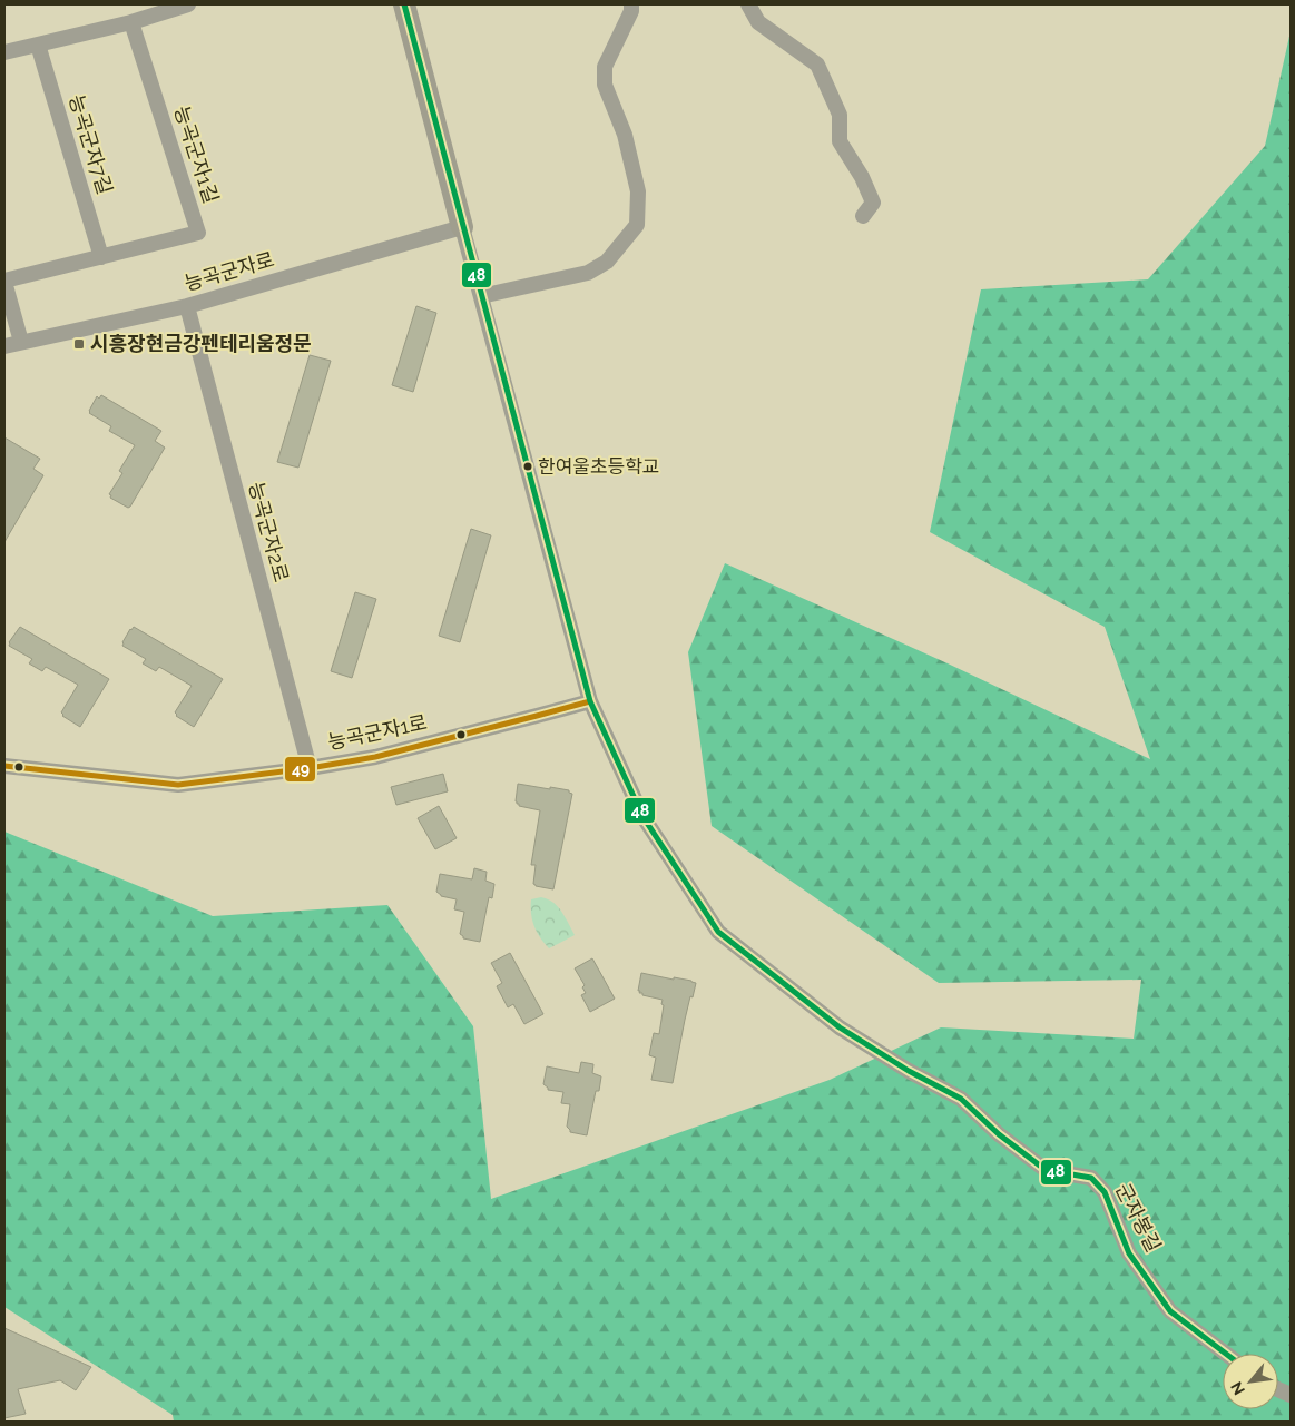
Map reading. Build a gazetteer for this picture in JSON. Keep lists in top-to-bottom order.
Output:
{
  "streets": {
    "street": [
      "능곡군자7길",
      "능곡군자1길",
      "능곡군자로",
      "능곡군자2로",
      "능곡군자1로",
      "군자봉길"
    ]
  },
  "crossings": [
    ["능곡군자7길", "능곡군자1길"],
    ["능곡군자로", "능곡군자2로"],
    ["능곡군자로", "군자봉길"],
    ["능곡군자2로", "능곡군자1로"],
    ["능곡군자1로", "군자봉길"]
  ],
  "places": {
    "transit": ["시흥장현금강펜테리움정문"],
    "other": ["한여울초등학교"]
  },
  "lines": ["transit line 48", "transit line 49"],
  "north": "bottom left"
}
